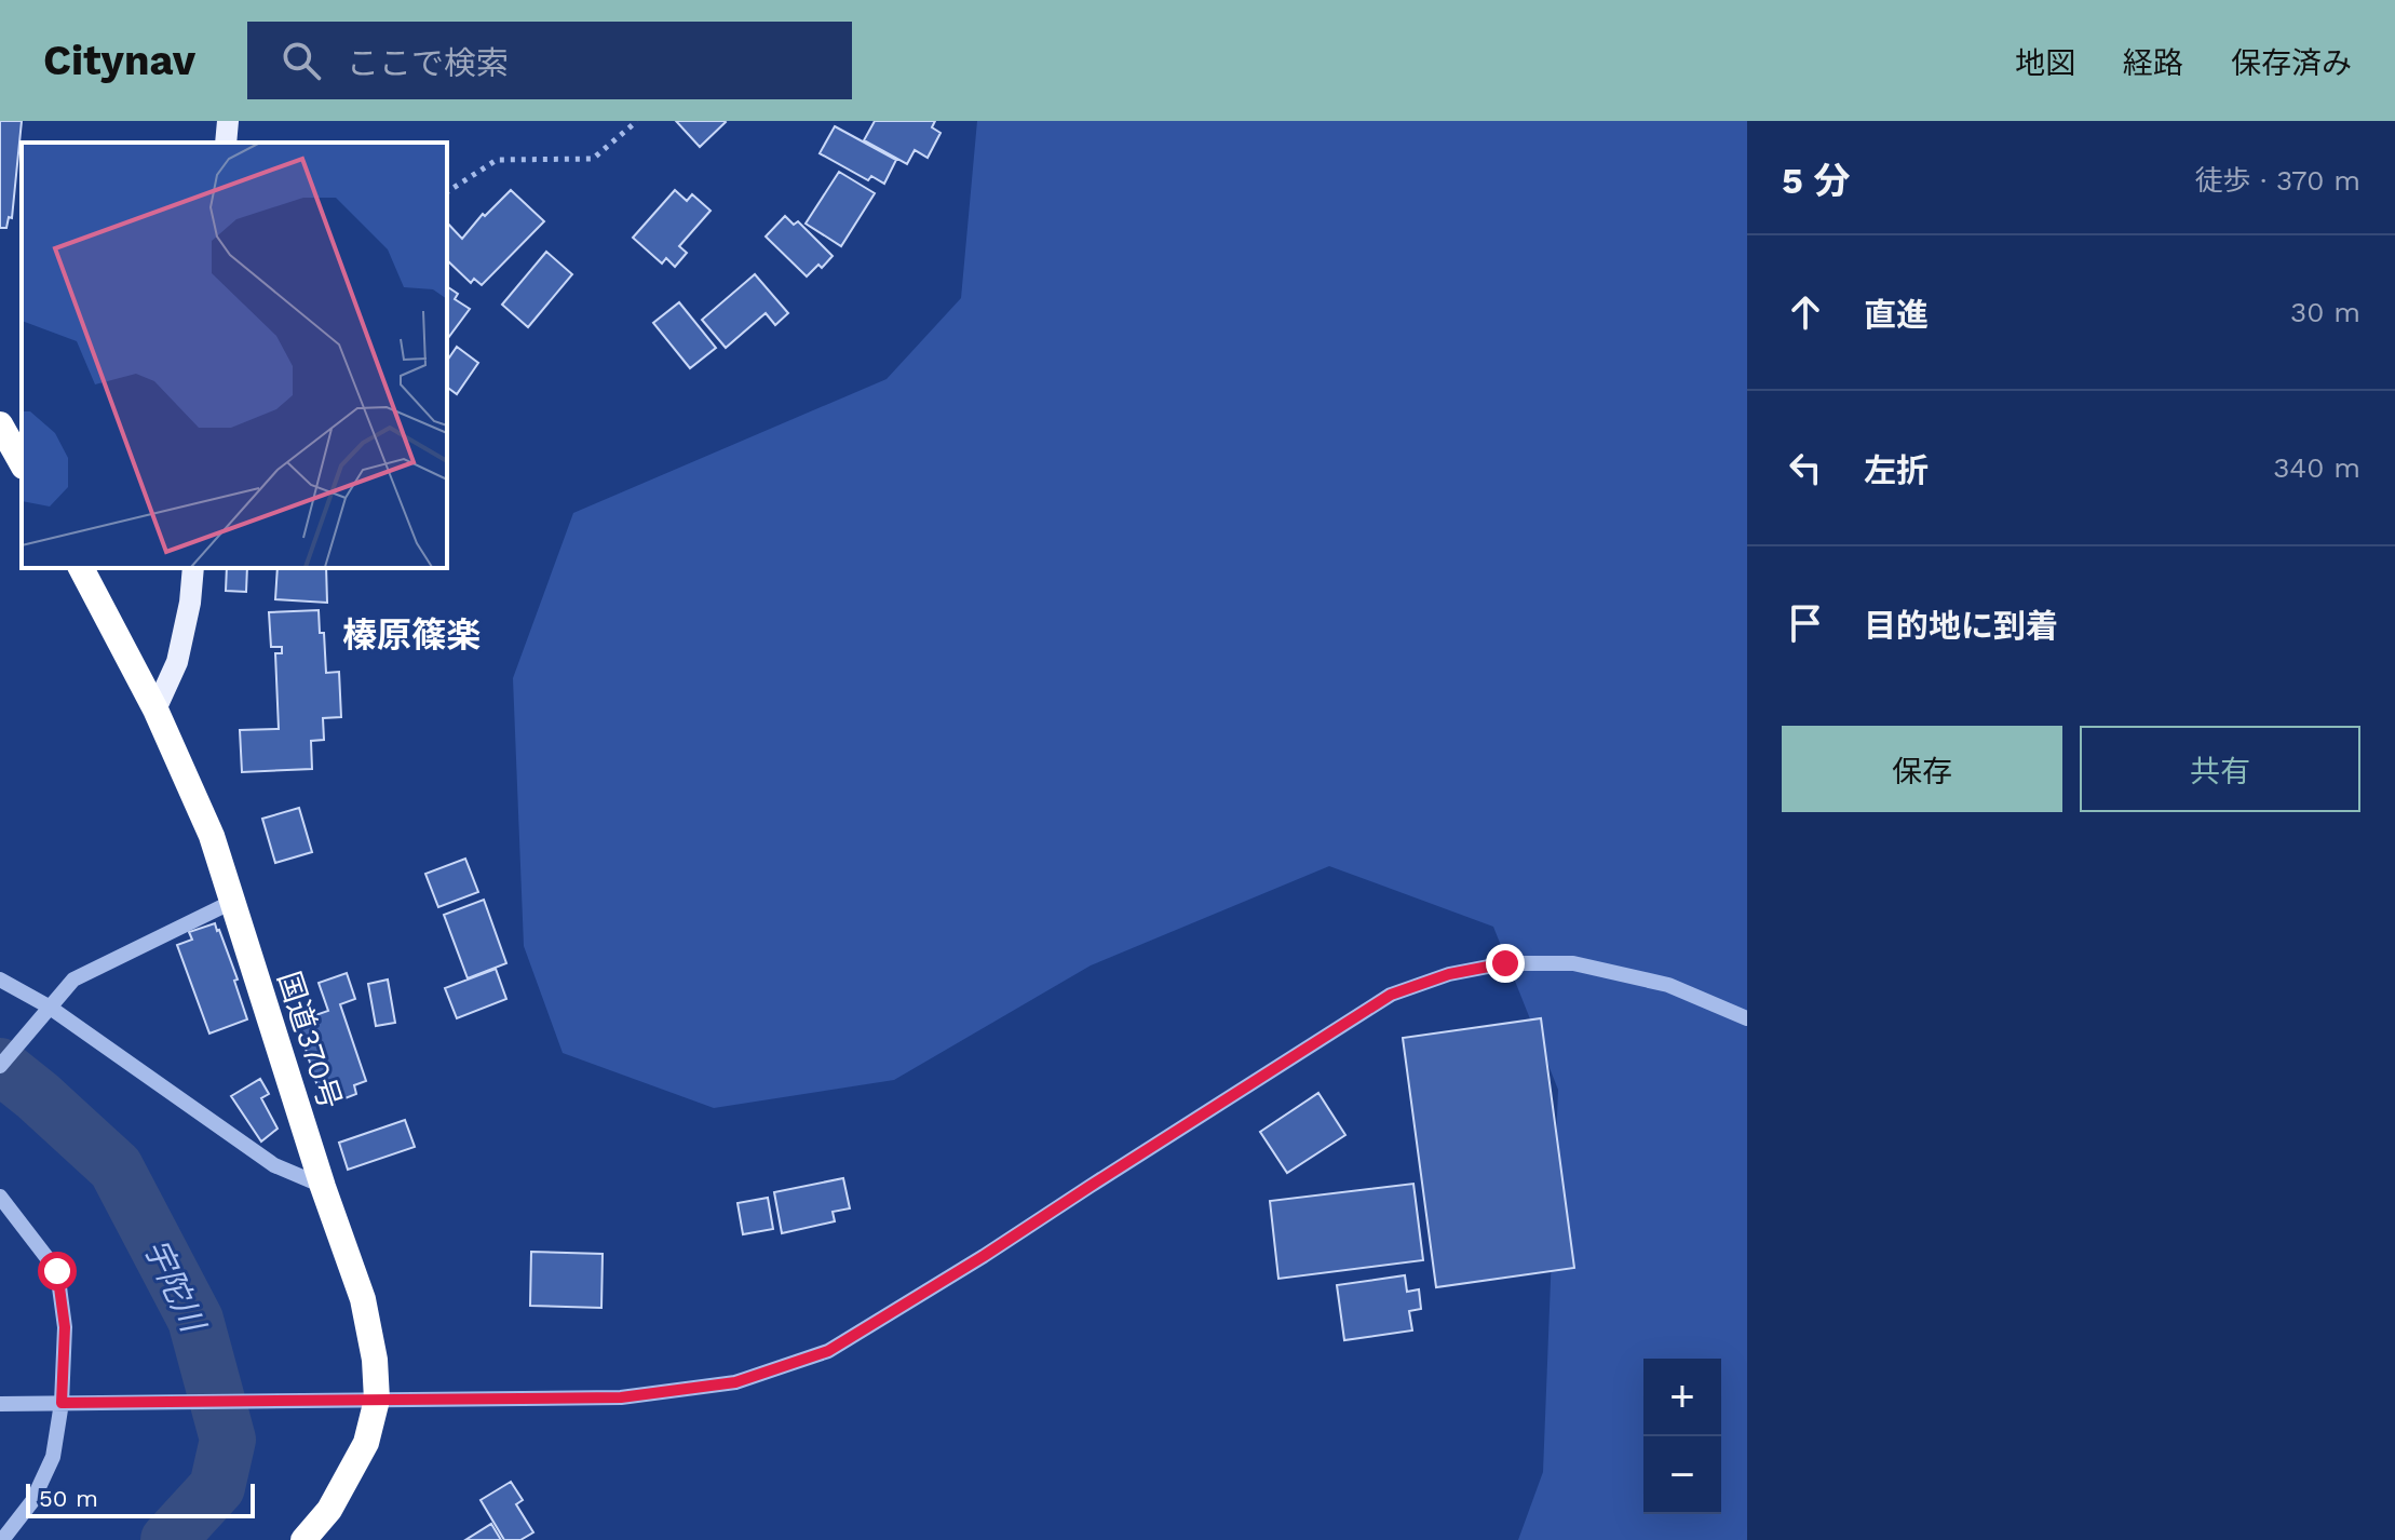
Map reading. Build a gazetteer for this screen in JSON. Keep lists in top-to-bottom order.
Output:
{
  "streets": {
    "highway": ["国道370号"]
  },
  "districts": ["榛原篠楽"],
  "water": ["宇陀川"],
  "scale_bar": "50 m",
  "page": {
    "header": "Citynav",
    "search": "ここで検索",
    "nav": ["地図", "経路", "保存済み"],
    "heading": ["5 分", "徒歩 · 370 m"],
    "list": [
      ["直進", "30 m"],
      ["左折", "340 m"],
      "目的地に到着"
    ],
    "buttons": ["保存", "共有"],
    "map_buttons": ["+", "−"],
    "scale": "50 m"
  }
}
